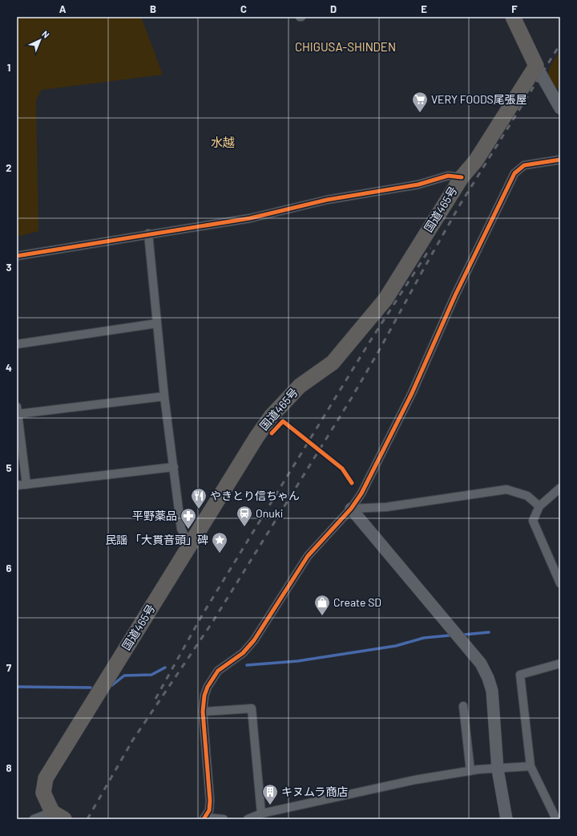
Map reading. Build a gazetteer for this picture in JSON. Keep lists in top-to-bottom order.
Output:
{
  "streets": {
    "highway": ["国道465号"]
  },
  "districts": ["CHIGUSA-SHINDEN", "水越"],
  "places": {
    "supermarket": ["VERY FOODS尾張屋"],
    "restaurant": ["やきとり信ちゃん"],
    "station": ["Onuki"],
    "pharmacy": ["平野薬品"],
    "place": ["民謡 「大貫音頭」碑"],
    "shop": ["Create SD"],
    "building": ["キヌムラ商店"]
  },
  "north": "top right",
  "grid": {
    "columns": [
      "A",
      "B",
      "C",
      "D",
      "E",
      "F"
    ],
    "rows": [
      "1",
      "2",
      "3",
      "4",
      "5",
      "6",
      "7",
      "8"
    ]
  }
}
